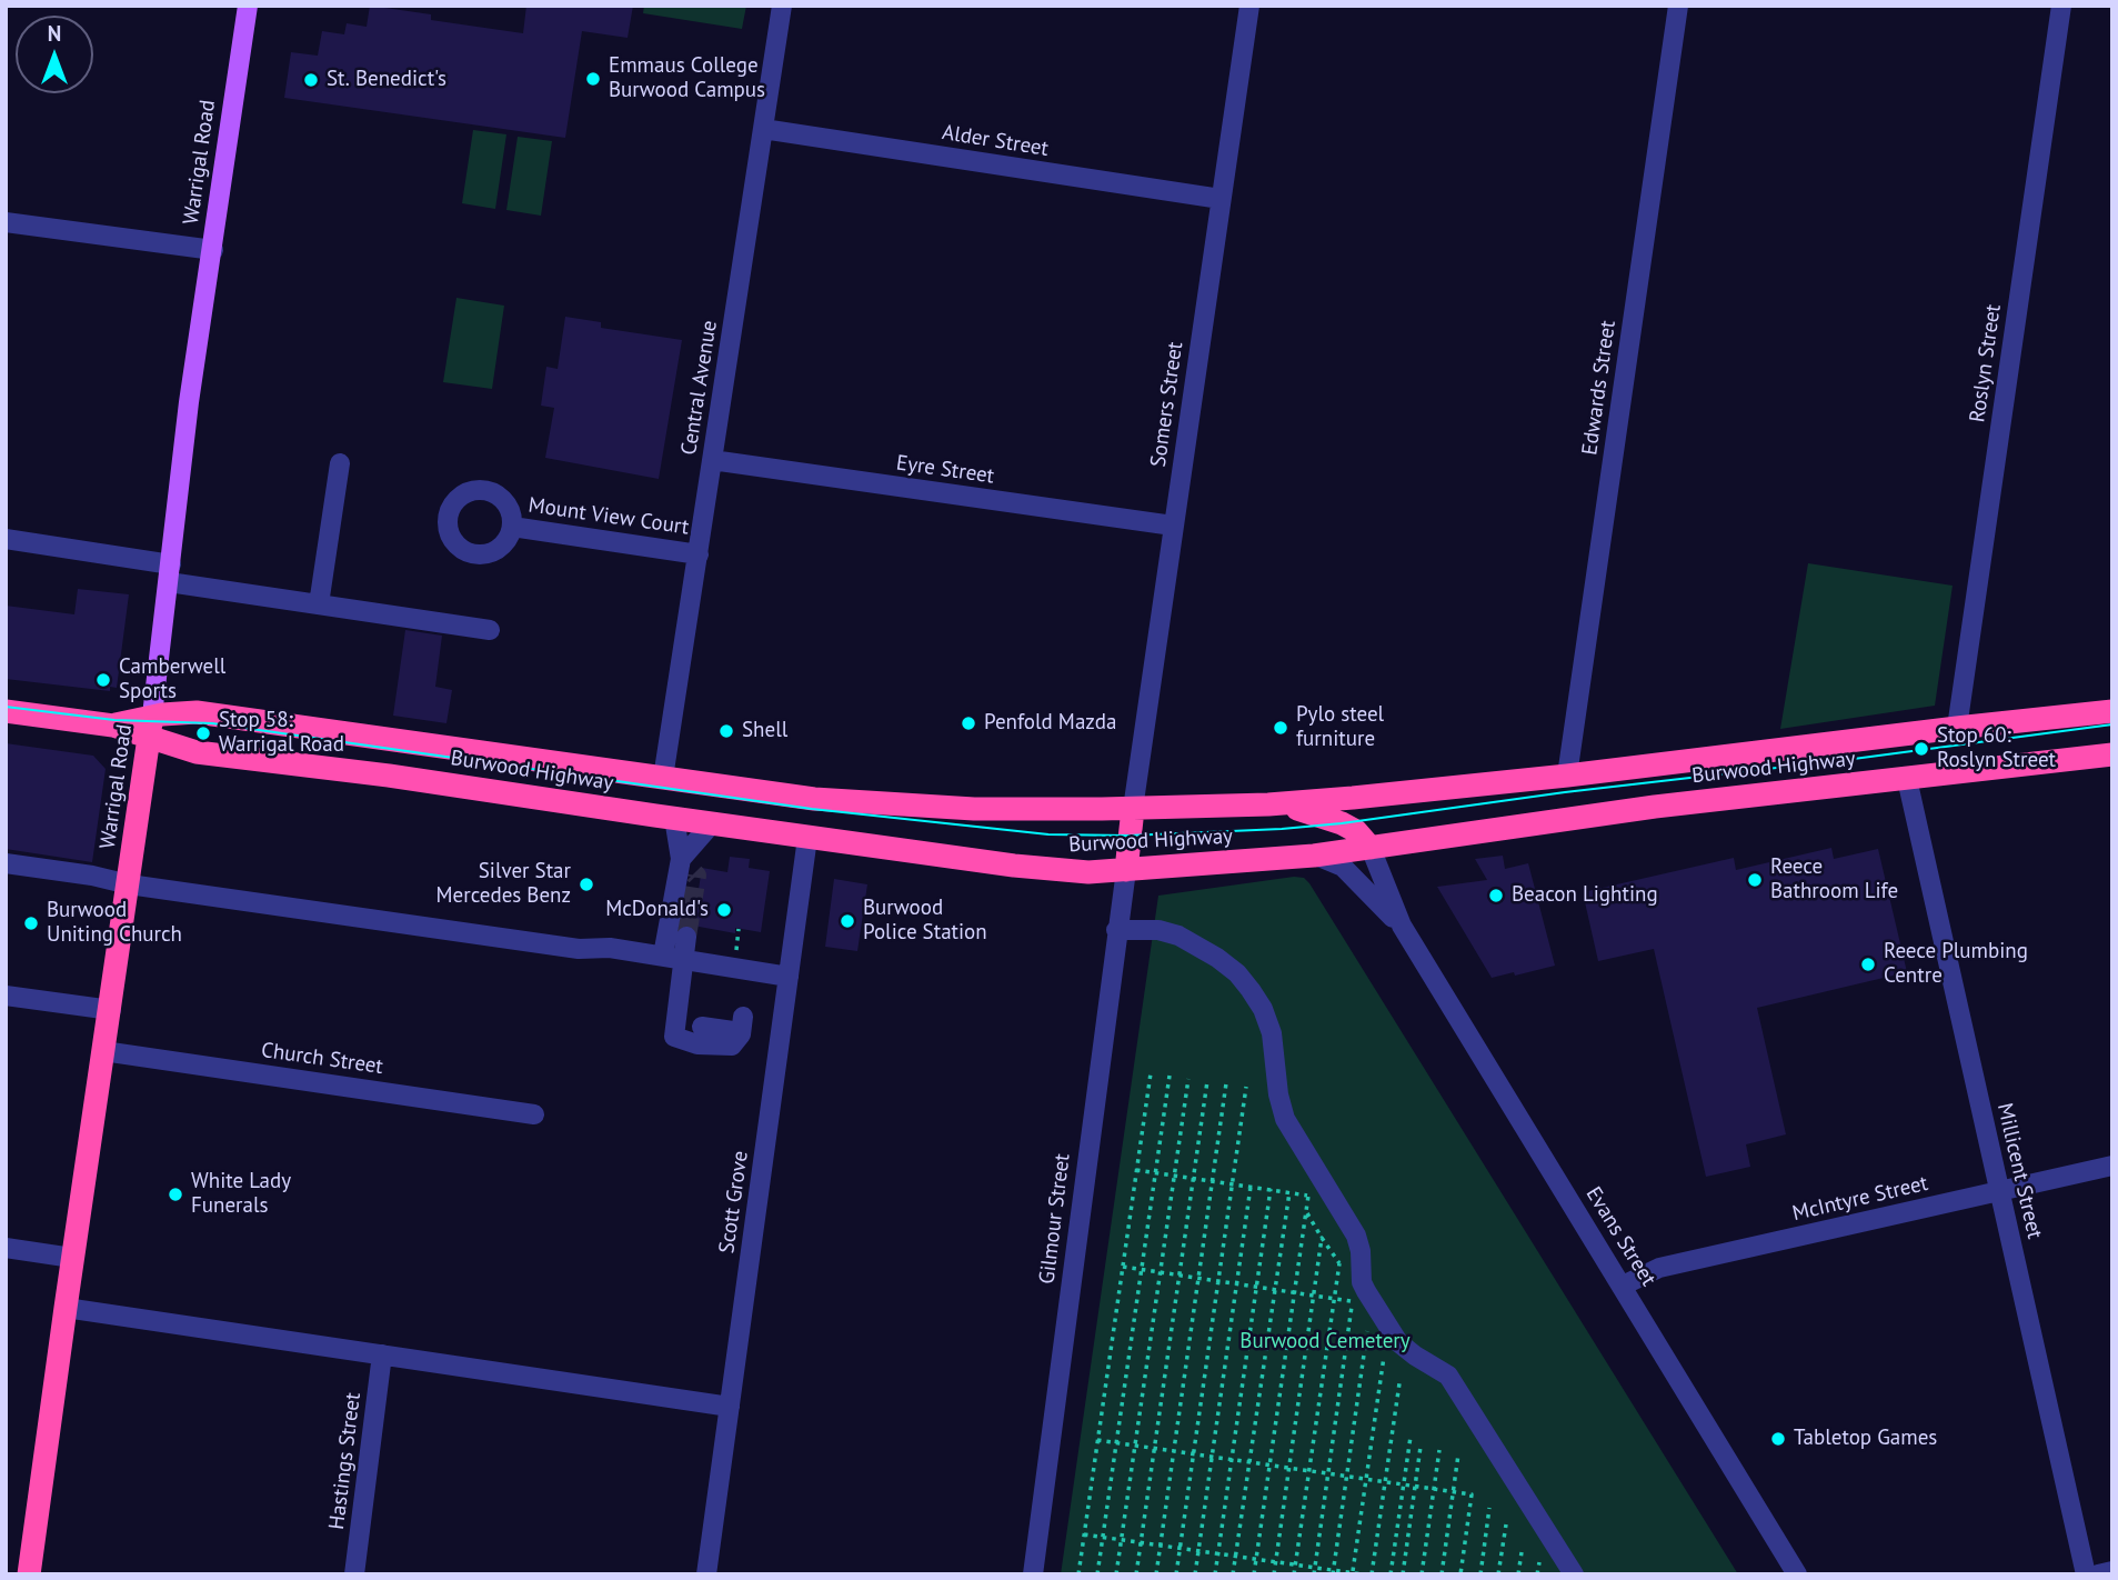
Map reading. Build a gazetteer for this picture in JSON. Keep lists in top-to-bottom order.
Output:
{
  "streets": {
    "highway": ["Warrigal Road", "Burwood Highway"],
    "street": [
      "Alder Street",
      "Roslyn Street",
      "Central Avenue",
      "Edwards Street",
      "Somers Street",
      "Eyre Street",
      "Mount View Court",
      "Church Street",
      "Millicent Street",
      "McIntyre Street",
      "Scott Grove",
      "Gilmour Street",
      "Evans Street",
      "Hastings Street"
    ]
  },
  "crossings": [
    ["Alder Street", "Central Avenue"],
    ["Alder Street", "Somers Street"],
    ["Warrigal Road", "Burwood Highway"],
    ["Warrigal Road", "Church Street"],
    ["Roslyn Street", "Burwood Highway"],
    ["Central Avenue", "Eyre Street"],
    ["Central Avenue", "Mount View Court"],
    ["Central Avenue", "Burwood Highway"],
    ["Edwards Street", "Burwood Highway"],
    ["Somers Street", "Eyre Street"],
    ["Somers Street", "Burwood Highway"],
    ["Burwood Highway", "Millicent Street"],
    ["Burwood Highway", "Scott Grove"],
    ["Burwood Highway", "Gilmour Street"],
    ["Burwood Highway", "Evans Street"],
    ["Millicent Street", "McIntyre Street"],
    ["McIntyre Street", "Evans Street"]
  ],
  "parks": ["Burwood Cemetery"],
  "places": [
    "Emmaus College Burwood Campus",
    "St. Benedict's",
    "Camberwell Sports",
    "Penfold Mazda",
    "Pylo steel furniture",
    "Shell",
    "Stop 58: Warrigal Road",
    "Stop 60: Roslyn Street",
    "Reece Bathroom Life",
    "Silver Star Mercedes Benz",
    "Beacon Lighting",
    "McDonald's",
    "Burwood Police Station",
    "Burwood Uniting Church",
    "Reece Plumbing Centre",
    "White Lady Funerals",
    "Tabletop Games"
  ],
  "north": "top"
}
